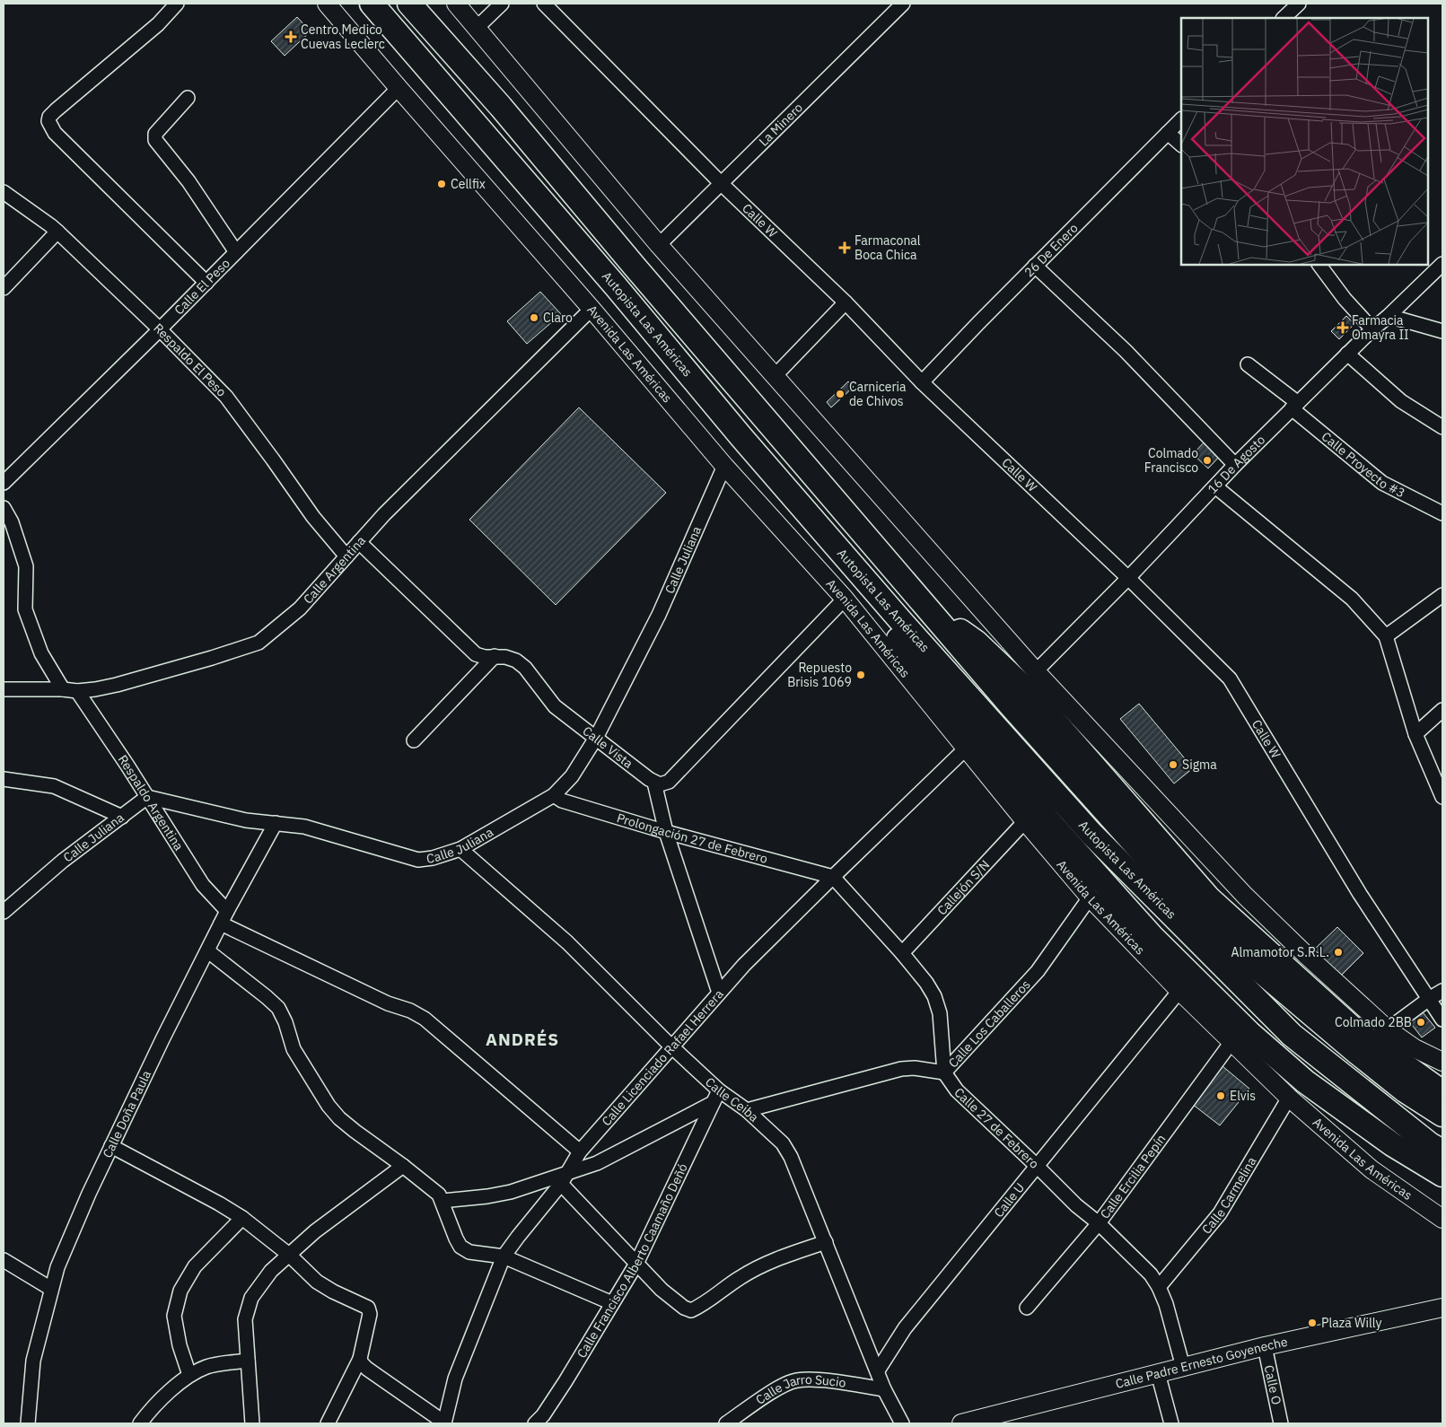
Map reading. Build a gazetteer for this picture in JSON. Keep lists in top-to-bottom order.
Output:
{
  "streets": {
    "highway": ["Autopista Las Américas"],
    "street": [
      "La Minero",
      "Calle W",
      "26 De Enero",
      "Calle El Peso",
      "Avenida Las Américas",
      "Respaldo El Peso",
      "Calle Proyecto #3",
      "16 De Agosto",
      "Calle Juliana",
      "Calle Argentina",
      "Calle Vista",
      "Respaldo Argentina",
      "Prolongación 27 de Febrero",
      "Callejón S/N",
      "Calle Los Caballeros",
      "Calle Licenciado Rafael Herrera",
      "Calle Ceiba",
      "Calle Doña Paula",
      "Calle 27 de Febrero",
      "Calle Ercilia Pepín",
      "Calle Carmelina",
      "Calle U",
      "Calle Francisco Alberto Caamaño Deñó",
      "Calle Padre Ernesto Goyeneche",
      "Calle O",
      "Calle Jarro Sucio"
    ]
  },
  "crossings": [
    ["La Minero", "Calle W"],
    ["Calle W", "26 De Enero"],
    ["Calle W", "16 De Agosto"],
    ["Calle El Peso", "Avenida Las Américas"],
    ["Calle El Peso", "Respaldo El Peso"],
    ["Avenida Las Américas", "Calle Juliana"],
    ["Avenida Las Américas", "Calle Argentina"],
    ["Avenida Las Américas", "Callejón S/N"],
    ["Avenida Las Américas", "Calle Los Caballeros"],
    ["Avenida Las Américas", "Calle Licenciado Rafael Herrera"],
    ["Avenida Las Américas", "Calle Ercilia Pepín"],
    ["Avenida Las Américas", "Calle Carmelina"],
    ["Avenida Las Américas", "Calle U"],
    ["Respaldo El Peso", "Calle Argentina"],
    ["Calle Proyecto #3", "16 De Agosto"],
    ["Calle Juliana", "Calle Vista"],
    ["Calle Juliana", "Respaldo Argentina"],
    ["Calle Juliana", "Prolongación 27 de Febrero"],
    ["Calle Juliana", "Calle Ceiba"],
    ["Calle Juliana", "Calle Doña Paula"],
    ["Calle Argentina", "Calle Vista"],
    ["Calle Argentina", "Respaldo Argentina"],
    ["Respaldo Argentina", "Calle Doña Paula"],
    ["Prolongación 27 de Febrero", "Calle Licenciado Rafael Herrera"],
    ["Calle Los Caballeros", "Calle Ceiba"],
    ["Calle Los Caballeros", "Calle 27 de Febrero"],
    ["Calle Licenciado Rafael Herrera", "Calle Ceiba"],
    ["Calle Ceiba", "Calle U"],
    ["Calle Ceiba", "Calle Francisco Alberto Caamaño Deñó"],
    ["Calle Ceiba", "Calle Jarro Sucio"],
    ["Calle 27 de Febrero", "Calle Ercilia Pepín"],
    ["Calle 27 de Febrero", "Calle Carmelina"],
    ["Calle 27 de Febrero", "Calle U"],
    ["Calle 27 de Febrero", "Calle Padre Ernesto Goyeneche"],
    ["Calle Padre Ernesto Goyeneche", "Calle O"]
  ],
  "districts": ["ANDRÉS"],
  "places": {
    "health": ["Centro Medico Cuevas Leclerc", "Farmaconal Boca Chica", "Farmacia Omayra II"],
    "other": [
      "Cellfix",
      "Claro",
      "Carniceria de Chivos",
      "Colmado Francisco",
      "Repuesto Brisis 1069",
      "Sigma",
      "Almamotor S.R.L.",
      "Colmado 2BB",
      "Elvis",
      "Plaza Willy"
    ]
  }
}
